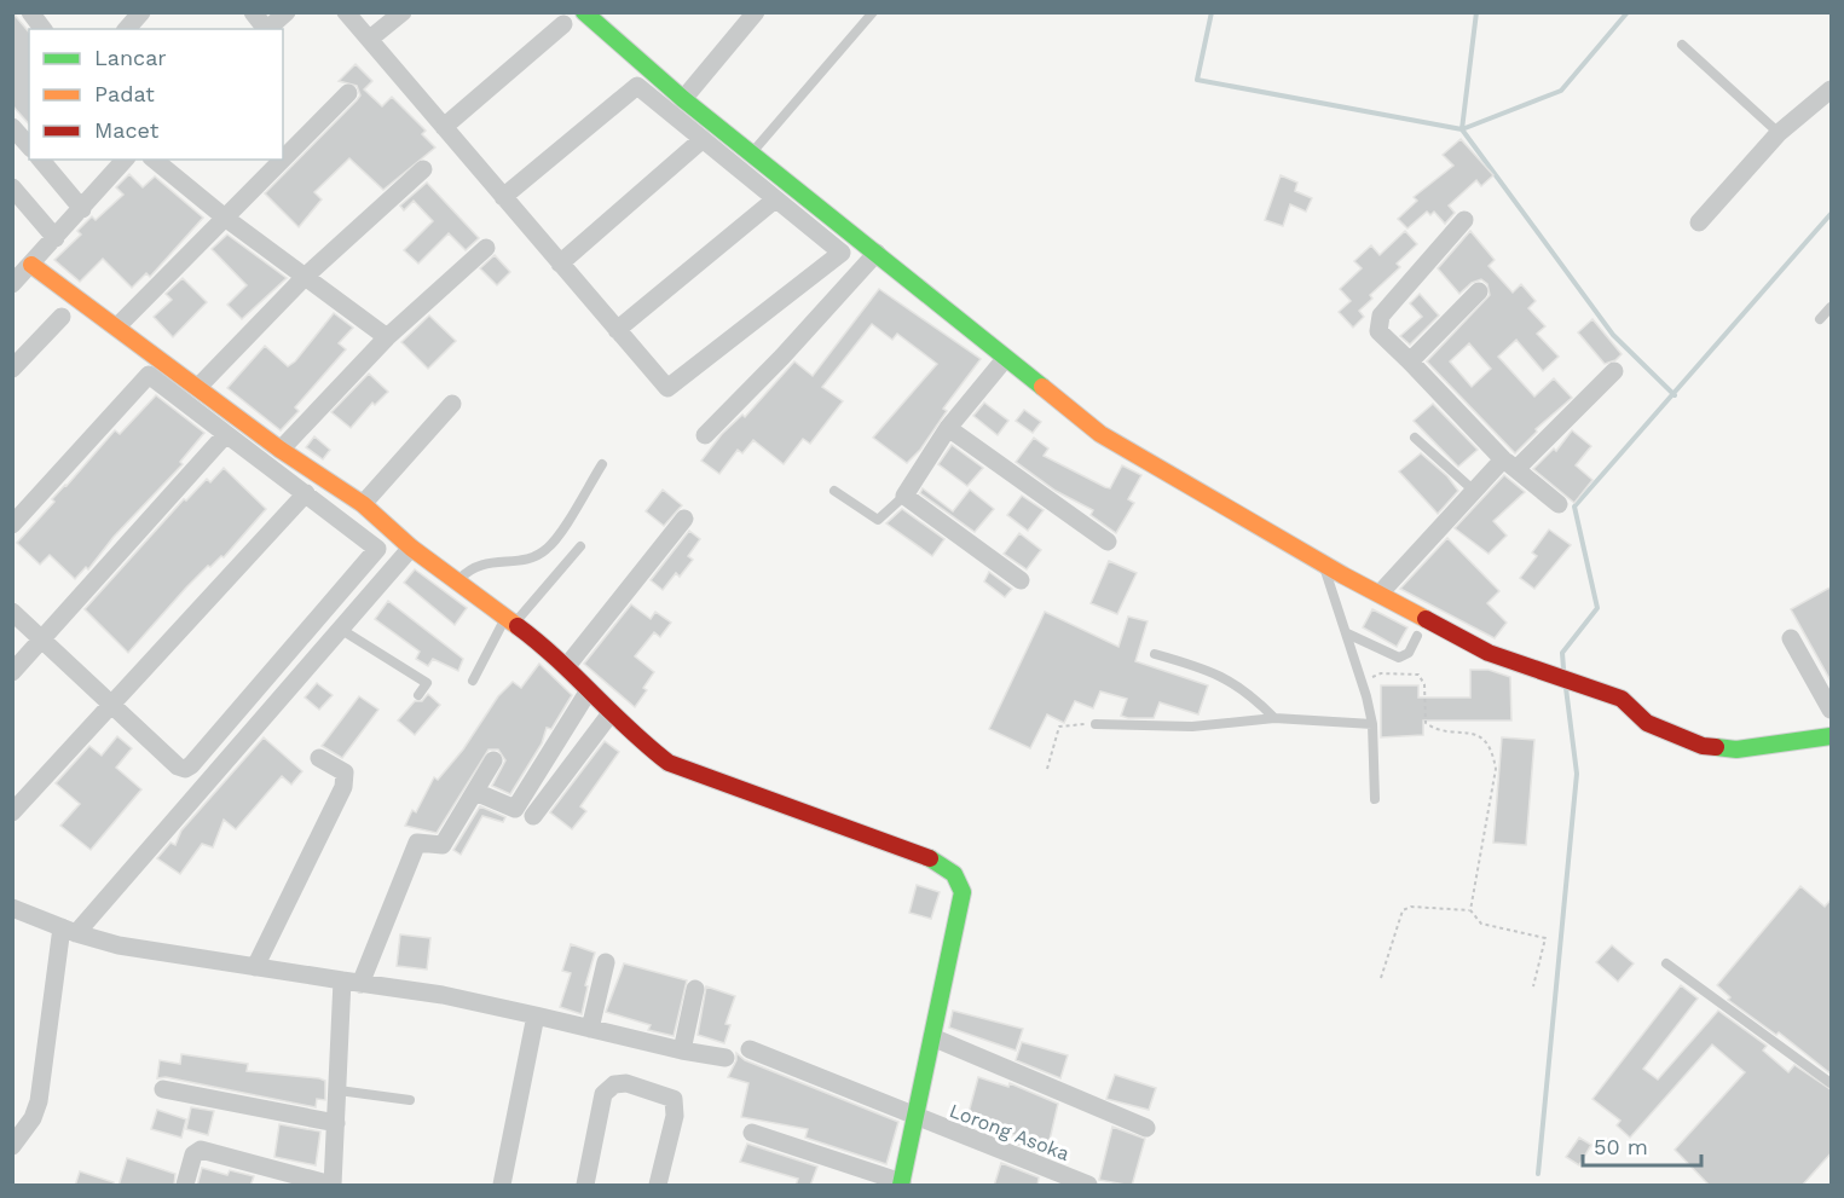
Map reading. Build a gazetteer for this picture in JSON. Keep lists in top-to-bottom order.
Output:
{
  "streets": {
    "street": ["Lorong Asoka"]
  },
  "legend": ["Lancar", "Padat", "Macet"],
  "scale_bar": "50 m"
}
